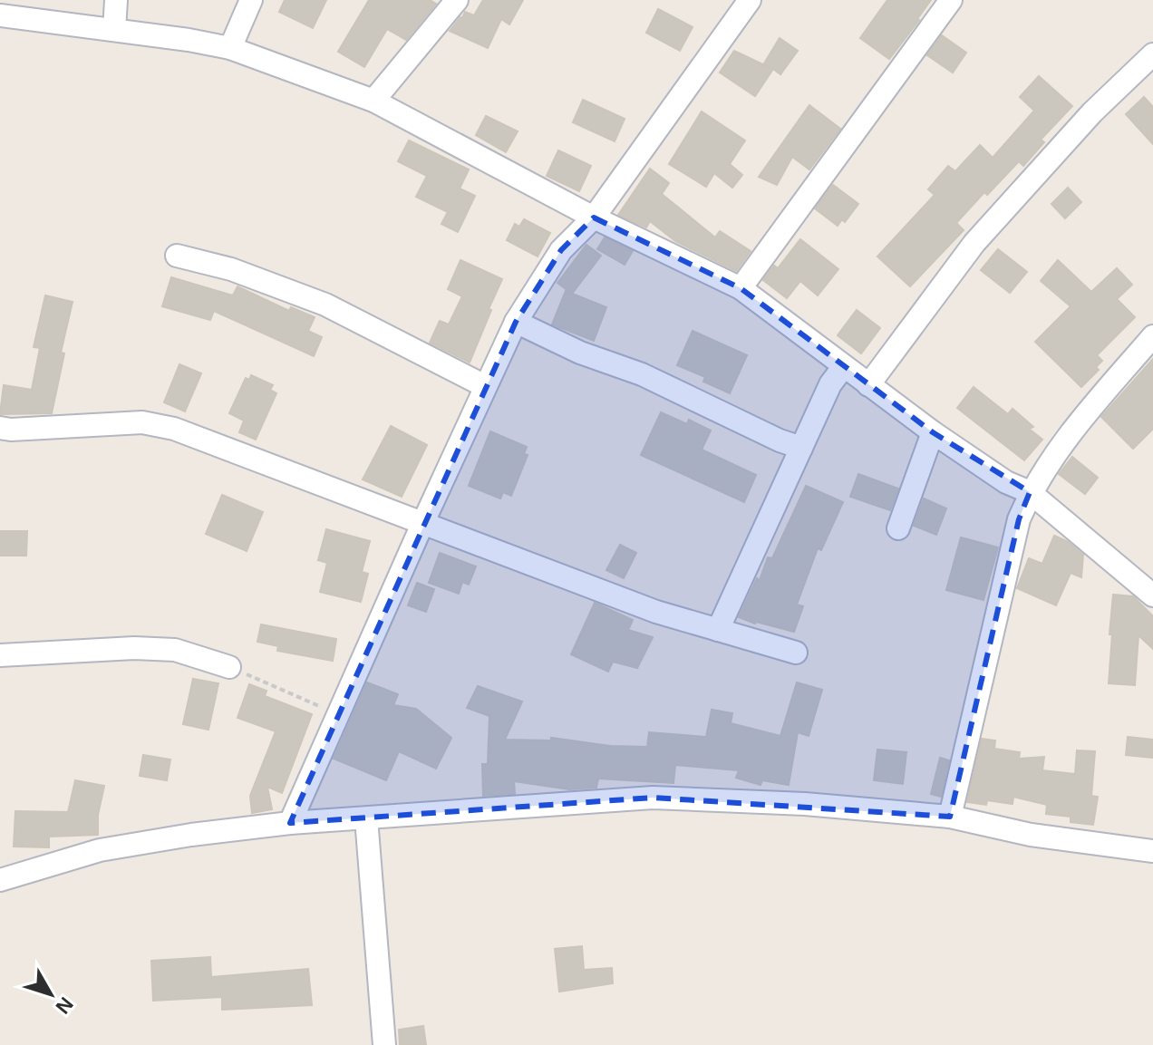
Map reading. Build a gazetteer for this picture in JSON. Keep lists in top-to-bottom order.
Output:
{
  "north": "bottom right"
}
